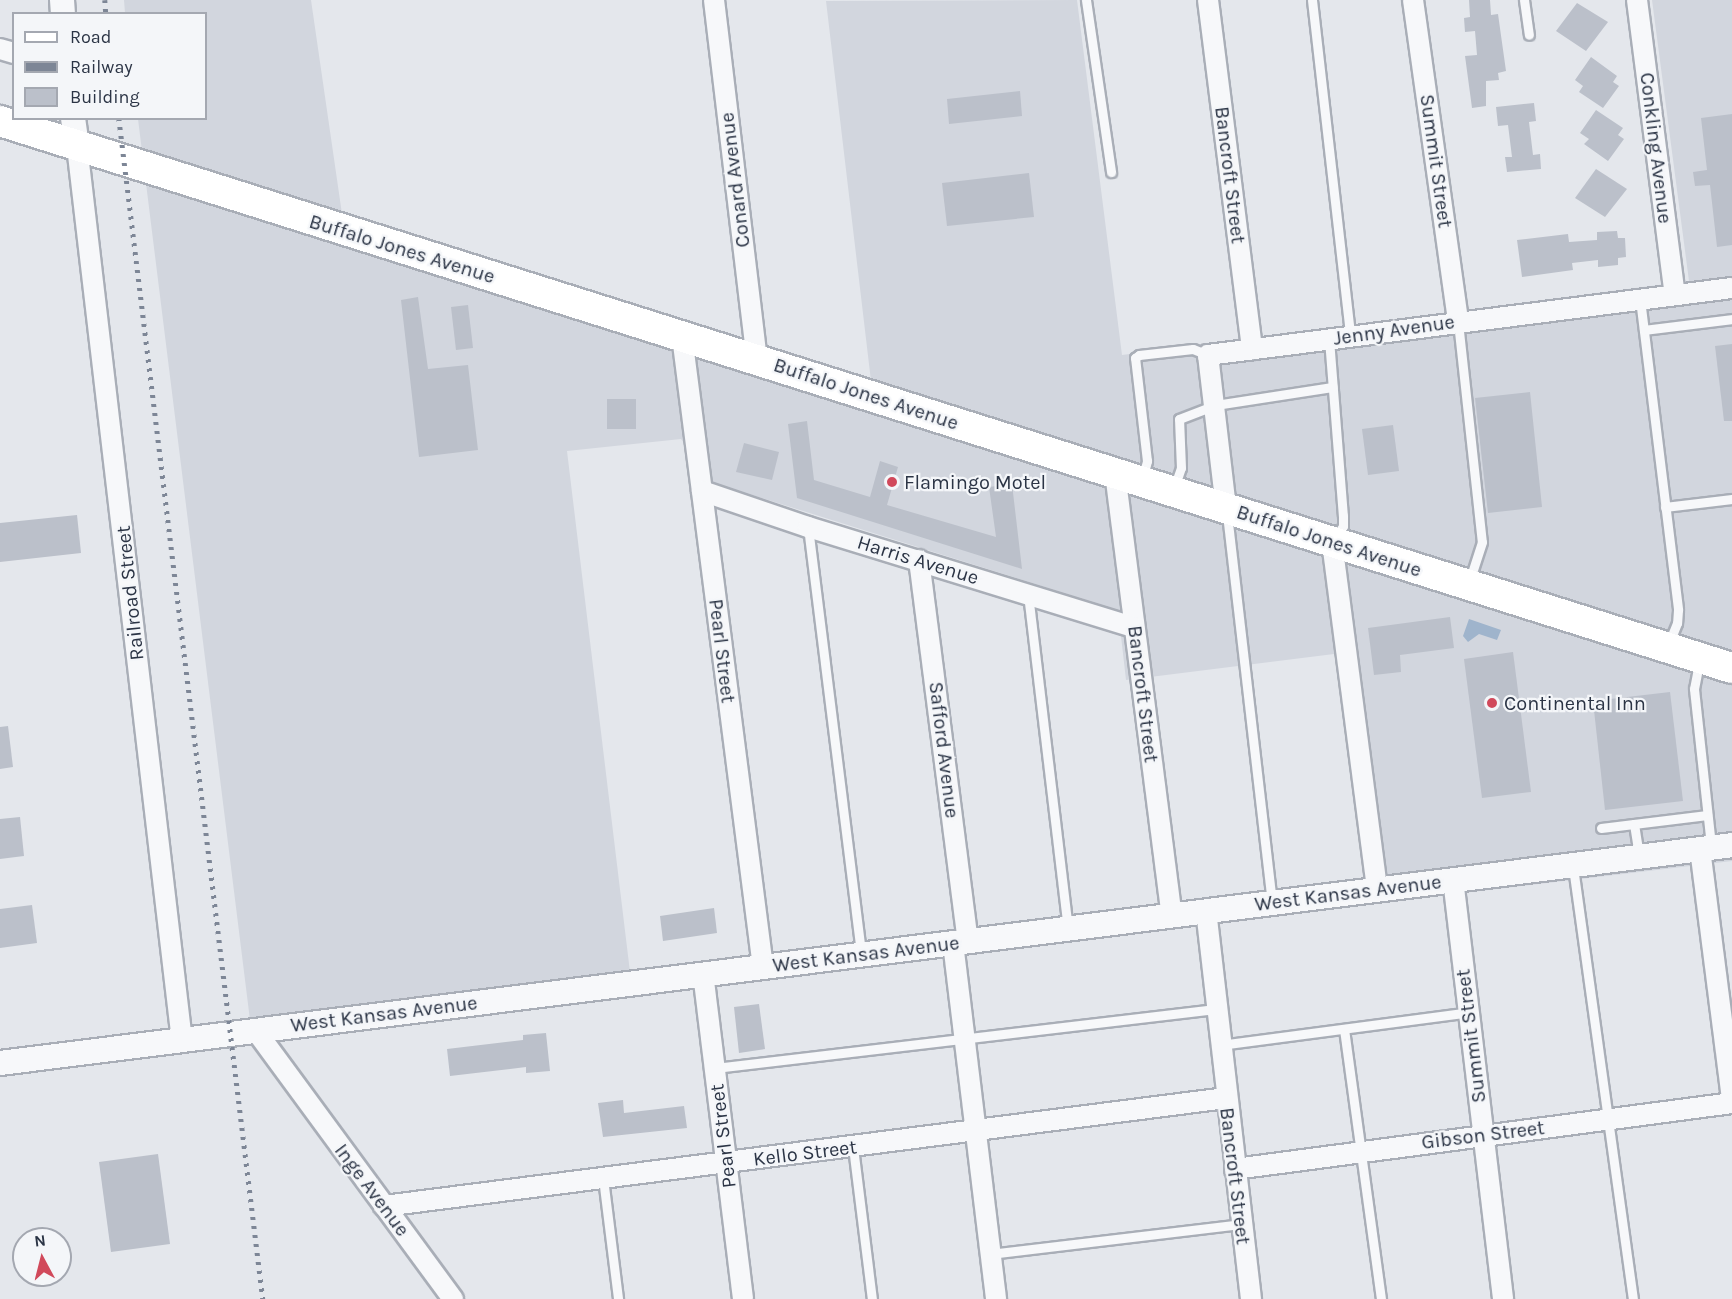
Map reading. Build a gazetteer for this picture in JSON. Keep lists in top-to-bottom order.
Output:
{
  "streets": {
    "main road": ["Buffalo Jones Avenue"],
    "street": [
      "Conkling Avenue",
      "Summit Street",
      "Bancroft Street",
      "Conard Avenue",
      "Jenny Avenue",
      "Harris Avenue",
      "Railroad Street",
      "Pearl Street",
      "Safford Avenue",
      "West Kansas Avenue",
      "Gibson Street",
      "Kello Street",
      "Inge Avenue"
    ]
  },
  "crossings": [
    ["Conkling Avenue", "Jenny Avenue"],
    ["Summit Street", "Jenny Avenue"],
    ["Summit Street", "West Kansas Avenue"],
    ["Summit Street", "Gibson Street"],
    ["Bancroft Street", "Buffalo Jones Avenue"],
    ["Bancroft Street", "Jenny Avenue"],
    ["Bancroft Street", "Harris Avenue"],
    ["Bancroft Street", "West Kansas Avenue"],
    ["Bancroft Street", "Gibson Street"],
    ["Bancroft Street", "Kello Street"],
    ["Conard Avenue", "Buffalo Jones Avenue"],
    ["Buffalo Jones Avenue", "Railroad Street"],
    ["Buffalo Jones Avenue", "Pearl Street"],
    ["Harris Avenue", "Pearl Street"],
    ["Harris Avenue", "Safford Avenue"],
    ["Railroad Street", "West Kansas Avenue"],
    ["Pearl Street", "West Kansas Avenue"],
    ["Pearl Street", "Kello Street"],
    ["Safford Avenue", "West Kansas Avenue"],
    ["Safford Avenue", "Kello Street"],
    ["West Kansas Avenue", "Inge Avenue"],
    ["Kello Street", "Inge Avenue"]
  ],
  "places": ["Flamingo Motel", "Continental Inn"],
  "legend": ["Road", "Railway", "Building"],
  "north": "top"
}
